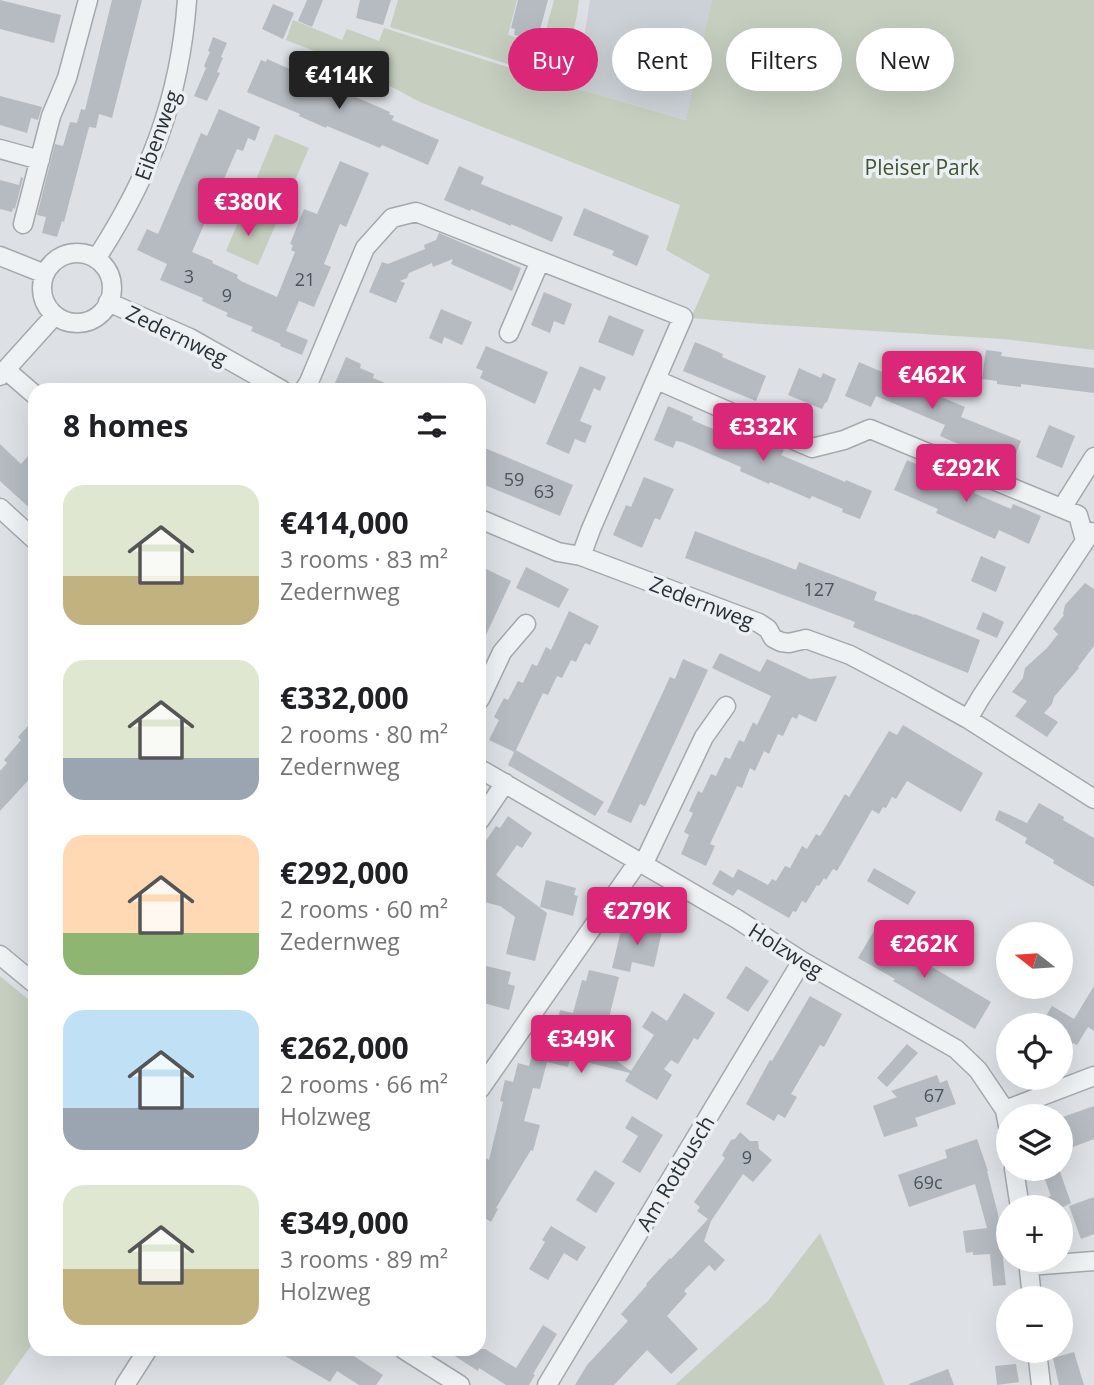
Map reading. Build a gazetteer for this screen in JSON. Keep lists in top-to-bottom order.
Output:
{
  "streets": {
    "street": [
      "Eibenweg",
      "Zedernweg",
      "Holzweg",
      "Am Rotbusch"
    ]
  },
  "crossings": [
    ["Eibenweg", "Zedernweg"],
    ["Holzweg", "Am Rotbusch"]
  ],
  "parks": ["Pleiser Park"],
  "house_numbers": [
    "3",
    "21",
    "9",
    "59",
    "63",
    "127",
    "67",
    "9",
    "69c"
  ],
  "north": "left",
  "page": {
    "chip": [
      "Buy",
      "Rent",
      "Filters",
      "New"
    ],
    "price": [
      "€414K",
      "€380K",
      "€462K",
      "€332K",
      "€292K",
      "€279K",
      "€262K",
      "€349K"
    ],
    "heading": "8 homes",
    "list": [
      {
        "name": "€414,000",
        "note": "3 rooms · 83 m² · Zedernweg"
      },
      {
        "name": "€332,000",
        "note": "2 rooms · 80 m² · Zedernweg"
      },
      {
        "name": "€292,000",
        "note": "2 rooms · 60 m² · Zedernweg"
      },
      {
        "name": "€262,000",
        "note": "2 rooms · 66 m² · Holzweg"
      },
      {
        "name": "€349,000",
        "note": "3 rooms · 89 m² · Holzweg"
      }
    ],
    "map_buttons": ["+", "−"]
  }
}
